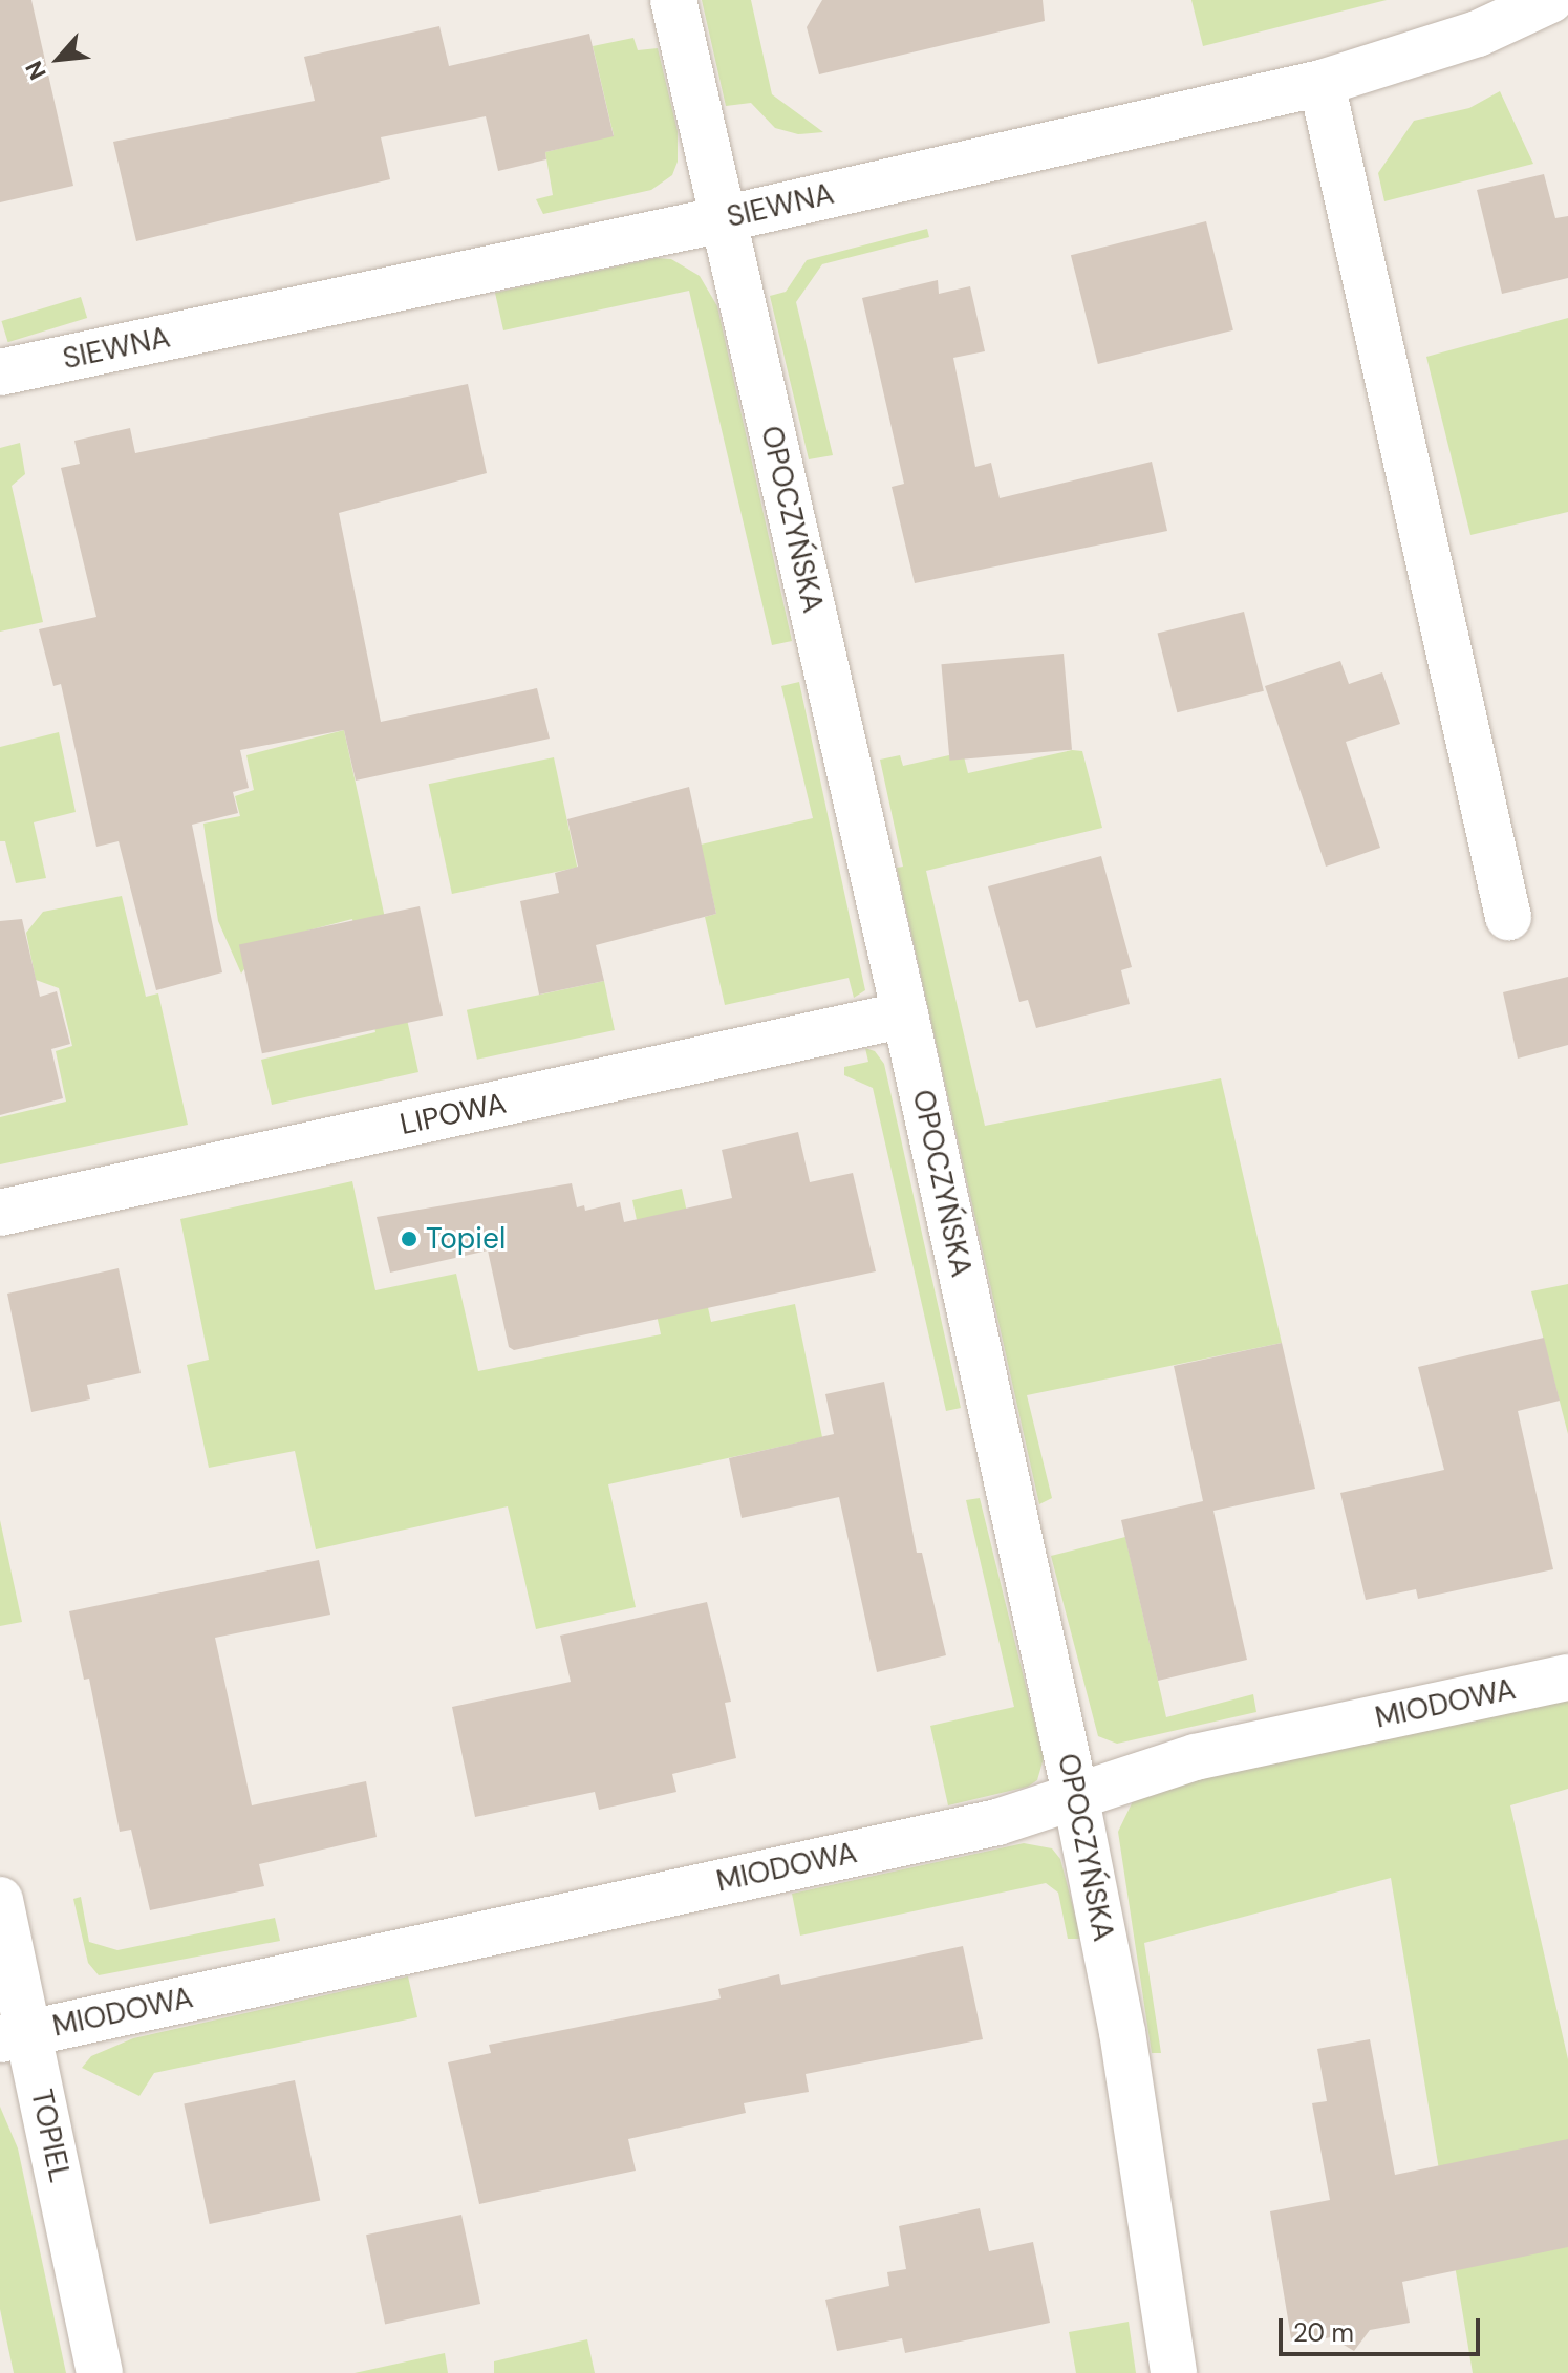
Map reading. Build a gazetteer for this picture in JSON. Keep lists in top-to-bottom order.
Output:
{
  "streets": {
    "street": [
      "SIEWNA",
      "OPOCZYŃSKA",
      "LIPOWA",
      "MIODOWA",
      "TOPIEL"
    ]
  },
  "crossings": [
    ["SIEWNA", "OPOCZYŃSKA"],
    ["OPOCZYŃSKA", "LIPOWA"],
    ["OPOCZYŃSKA", "MIODOWA"],
    ["MIODOWA", "TOPIEL"]
  ],
  "places": ["Topiel"],
  "scale_bar": "20 m",
  "north": "bottom left"
}
